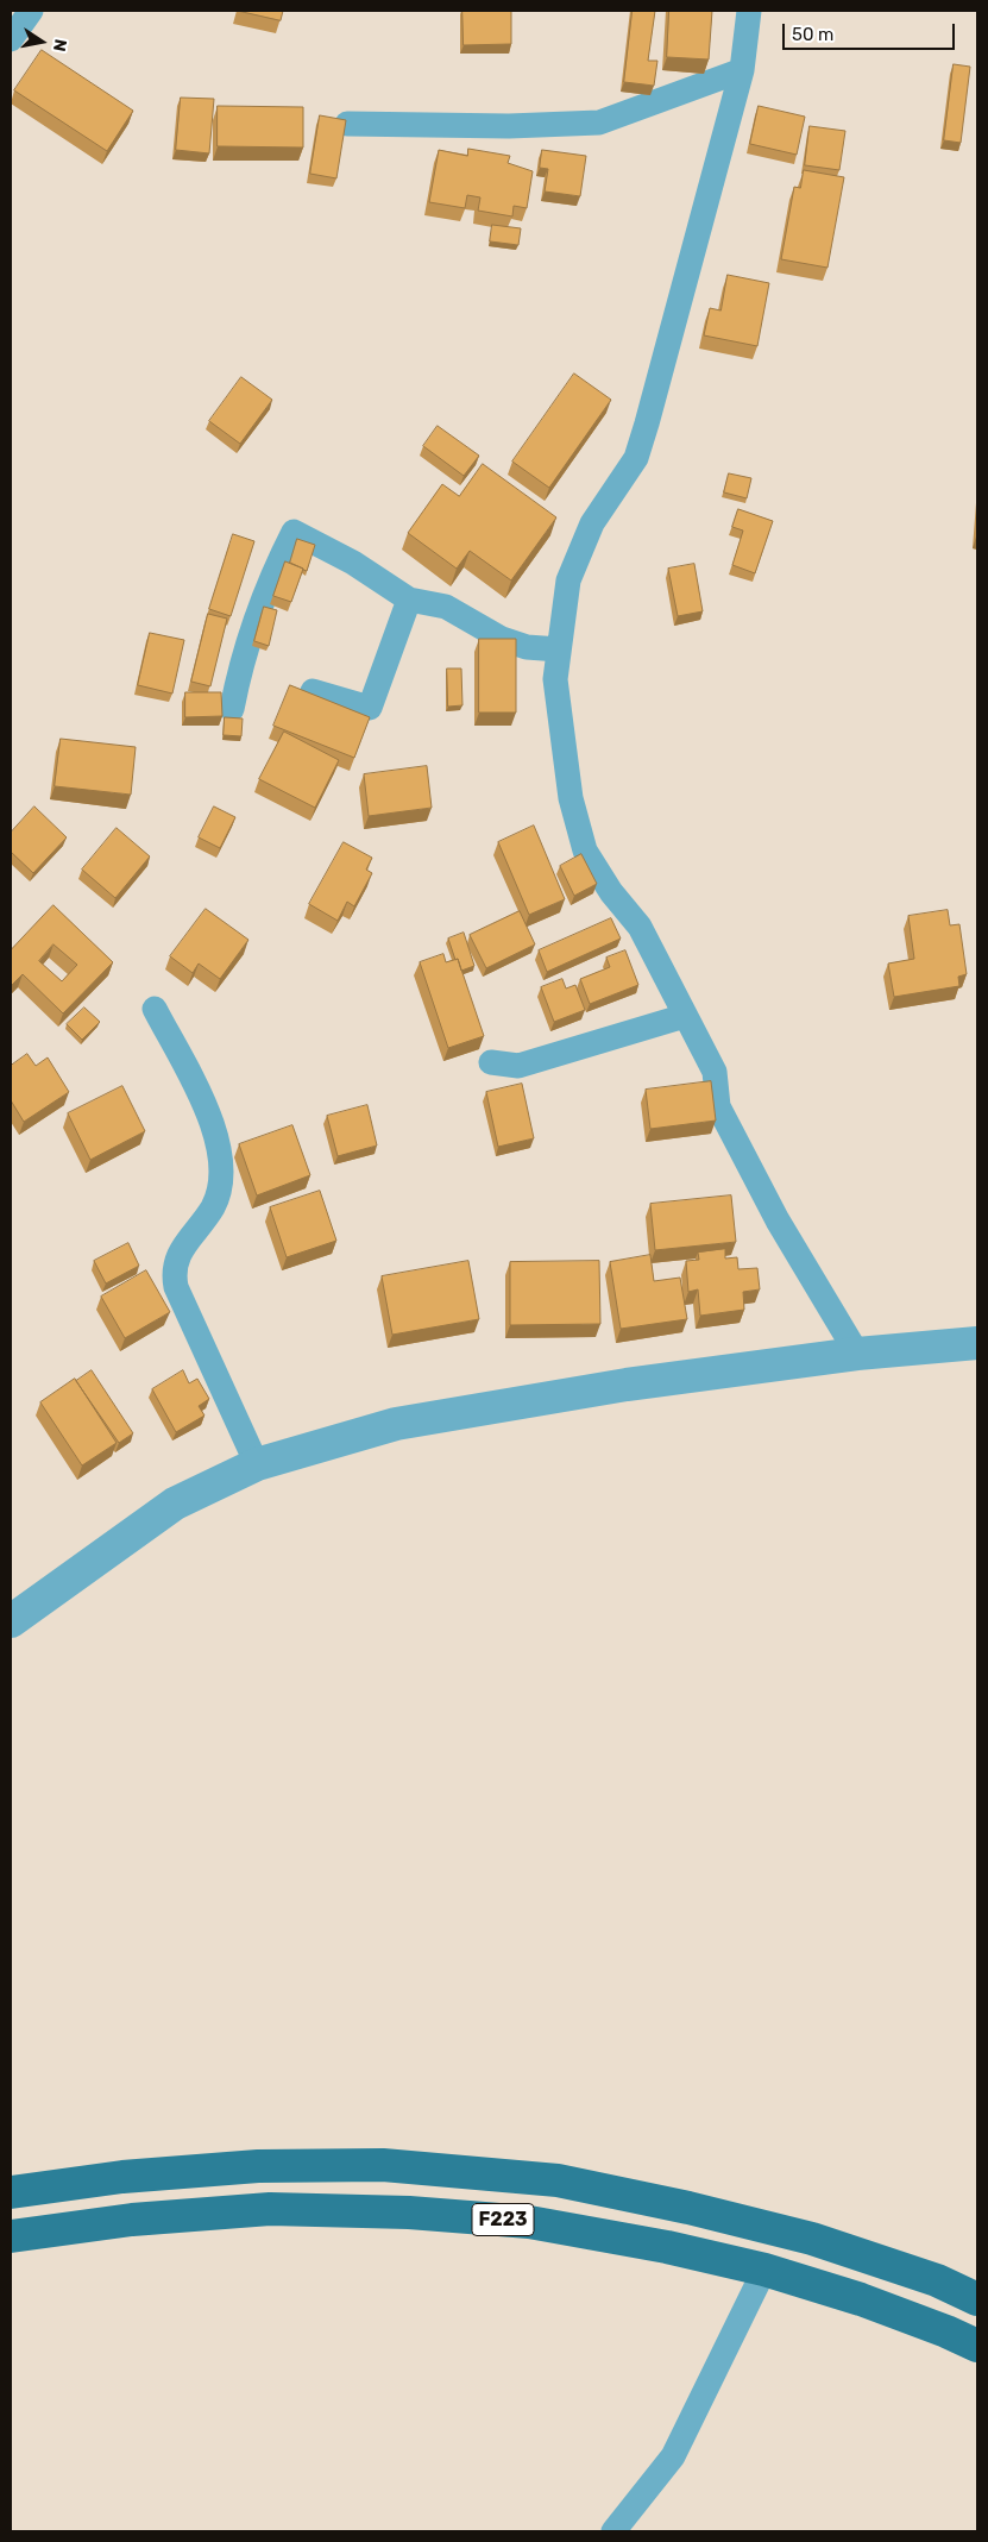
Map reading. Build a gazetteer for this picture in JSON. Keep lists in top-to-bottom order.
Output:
{
  "streets": {
    "main road": ["F223"]
  },
  "scale_bar": "50 m",
  "north": "right"
}
